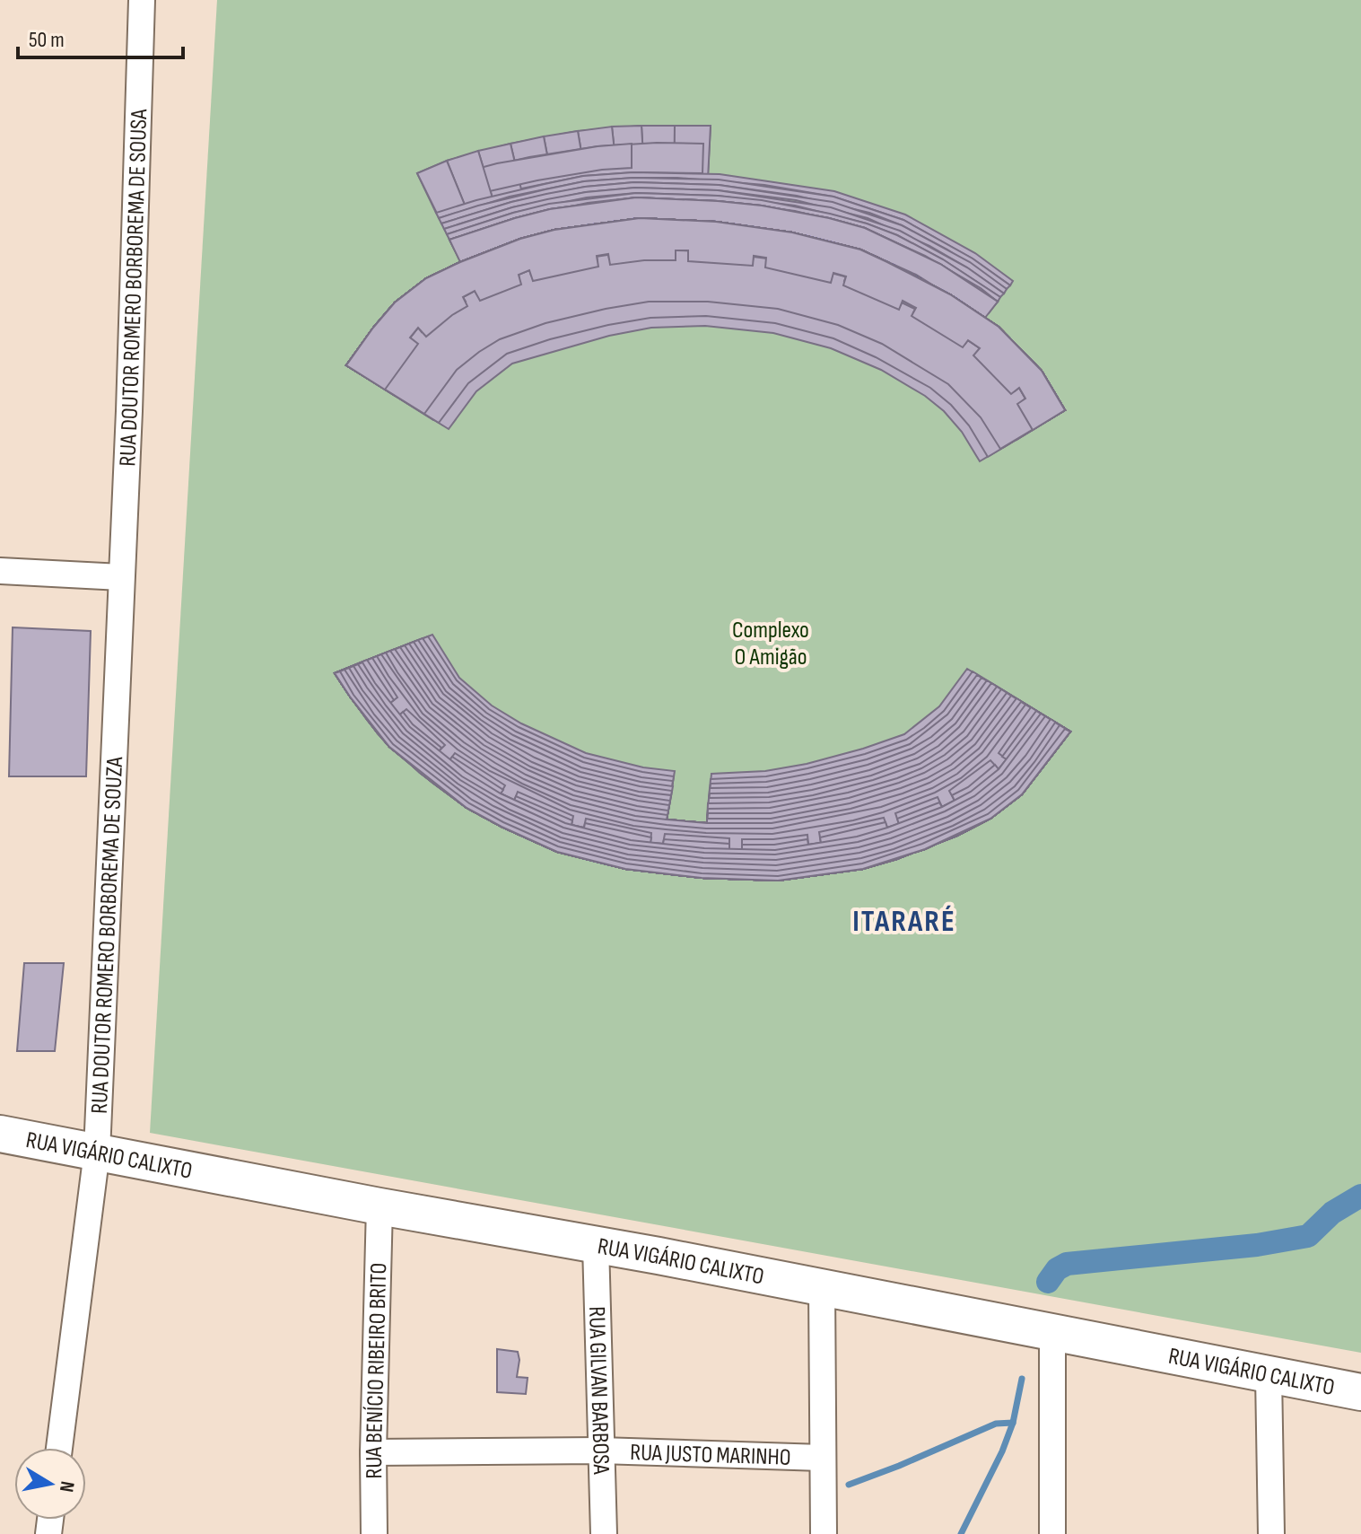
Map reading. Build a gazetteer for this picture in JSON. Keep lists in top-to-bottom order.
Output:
{
  "streets": {
    "main road": ["RUA VIGÁRIO CALIXTO"],
    "street": [
      "RUA DOUTOR ROMERO BORBOREMA DE SOUSA",
      "RUA DOUTOR ROMERO BORBOREMA DE SOUZA",
      "RUA BENÍCIO RIBEIRO BRITO",
      "RUA GILVAN BARBOSA",
      "RUA JUSTO MARINHO"
    ]
  },
  "crossings": [
    ["RUA DOUTOR ROMERO BORBOREMA DE SOUSA", "RUA DOUTOR ROMERO BORBOREMA DE SOUZA"],
    ["RUA DOUTOR ROMERO BORBOREMA DE SOUZA", "RUA VIGÁRIO CALIXTO"],
    ["RUA VIGÁRIO CALIXTO", "RUA BENÍCIO RIBEIRO BRITO"],
    ["RUA VIGÁRIO CALIXTO", "RUA GILVAN BARBOSA"],
    ["RUA BENÍCIO RIBEIRO BRITO", "RUA JUSTO MARINHO"],
    ["RUA GILVAN BARBOSA", "RUA JUSTO MARINHO"]
  ],
  "districts": ["ITARARÉ"],
  "parks": ["Complexo O Amigão"],
  "scale_bar": "50 m",
  "north": "right"
}
